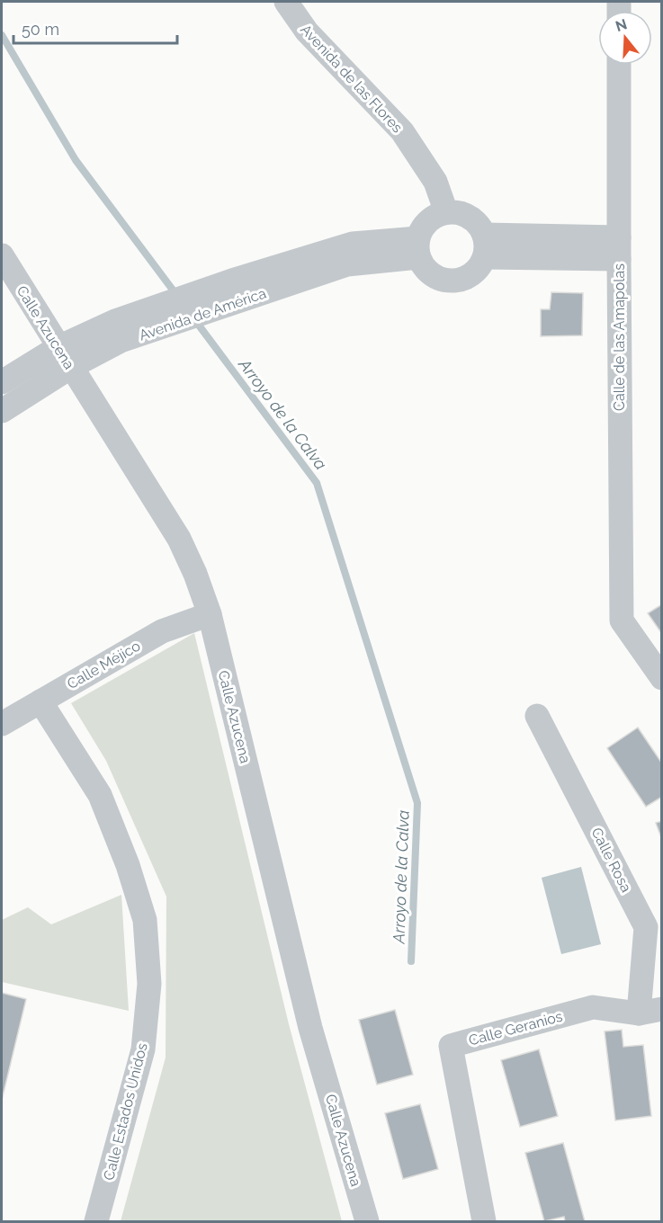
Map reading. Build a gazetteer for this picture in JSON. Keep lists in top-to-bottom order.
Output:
{
  "streets": {
    "street": [
      "Avenida de las Flores",
      "Avenida de América",
      "Calle Azucena",
      "Calle de las Amapolas",
      "Calle Méjico",
      "Calle Rosa",
      "Calle Geranios",
      "Calle Estados Unidos"
    ]
  },
  "crossings": [
    ["Avenida de las Flores", "Avenida de América"],
    ["Avenida de América", "Calle Azucena"],
    ["Calle Azucena", "Calle Méjico"],
    ["Calle Méjico", "Calle Estados Unidos"],
    ["Calle Rosa", "Calle Geranios"]
  ],
  "water": ["Arroyo de la Calva"],
  "scale_bar": "50 m",
  "north": "top"
}
